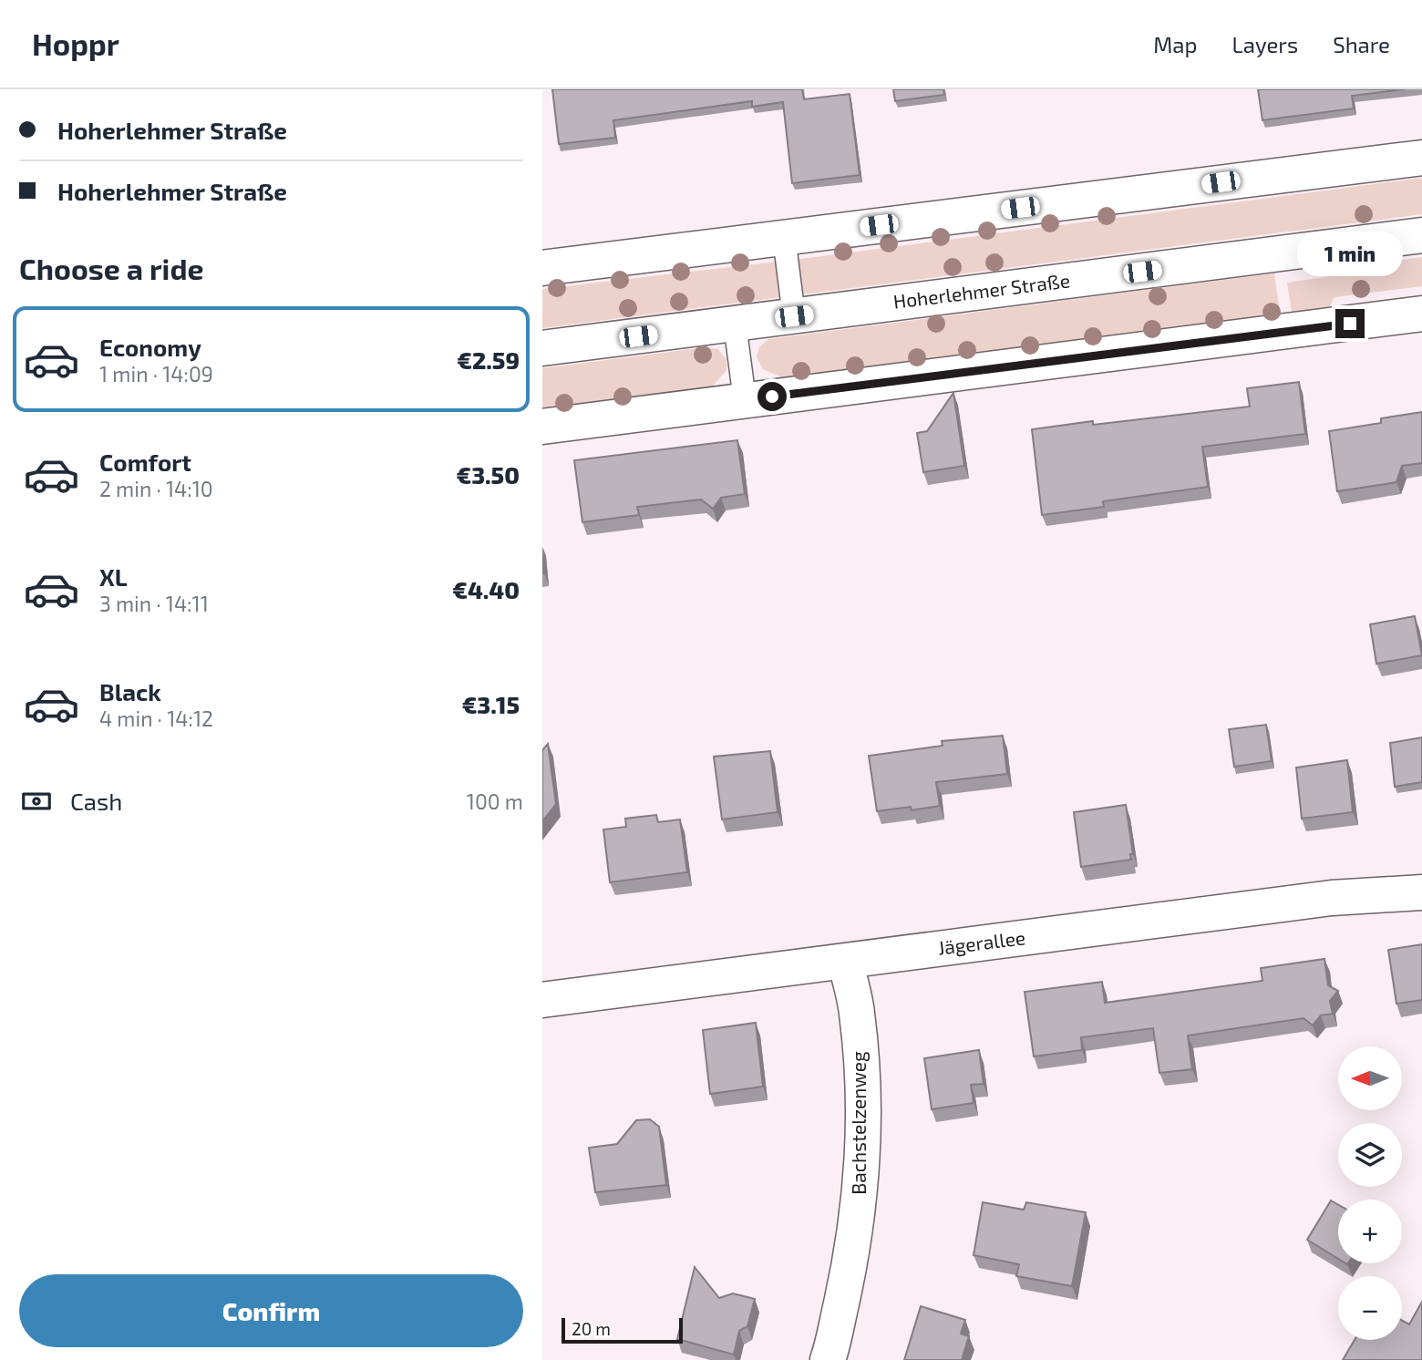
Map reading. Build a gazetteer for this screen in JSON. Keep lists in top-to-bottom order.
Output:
{
  "streets": {
    "street": ["Hoherlehmer Straße", "Jägerallee", "Bachstelzenweg"]
  },
  "crossings": [
    ["Jägerallee", "Bachstelzenweg"]
  ],
  "scale_bar": "20 m",
  "north": "left",
  "page": {
    "header": "Hoppr",
    "nav": ["Map", "Layers", "Share"],
    "banner": ["Hoherlehmer Straße", "Hoherlehmer Straße"],
    "heading": "Choose a ride",
    "bubble": "1 min",
    "list": [
      {
        "name": "Economy",
        "note": "1 min · 14:09",
        "value": "€2.59"
      },
      {
        "name": "Comfort",
        "note": "2 min · 14:10",
        "value": "€3.50"
      },
      {
        "name": "XL",
        "note": "3 min · 14:11",
        "value": "€4.40"
      },
      {
        "name": "Black",
        "note": "4 min · 14:12",
        "value": "€3.15"
      }
    ],
    "pay": ["Cash", "100 m"],
    "map_buttons": ["+", "−"],
    "buttons": "Confirm",
    "scale": "20 m"
  }
}
